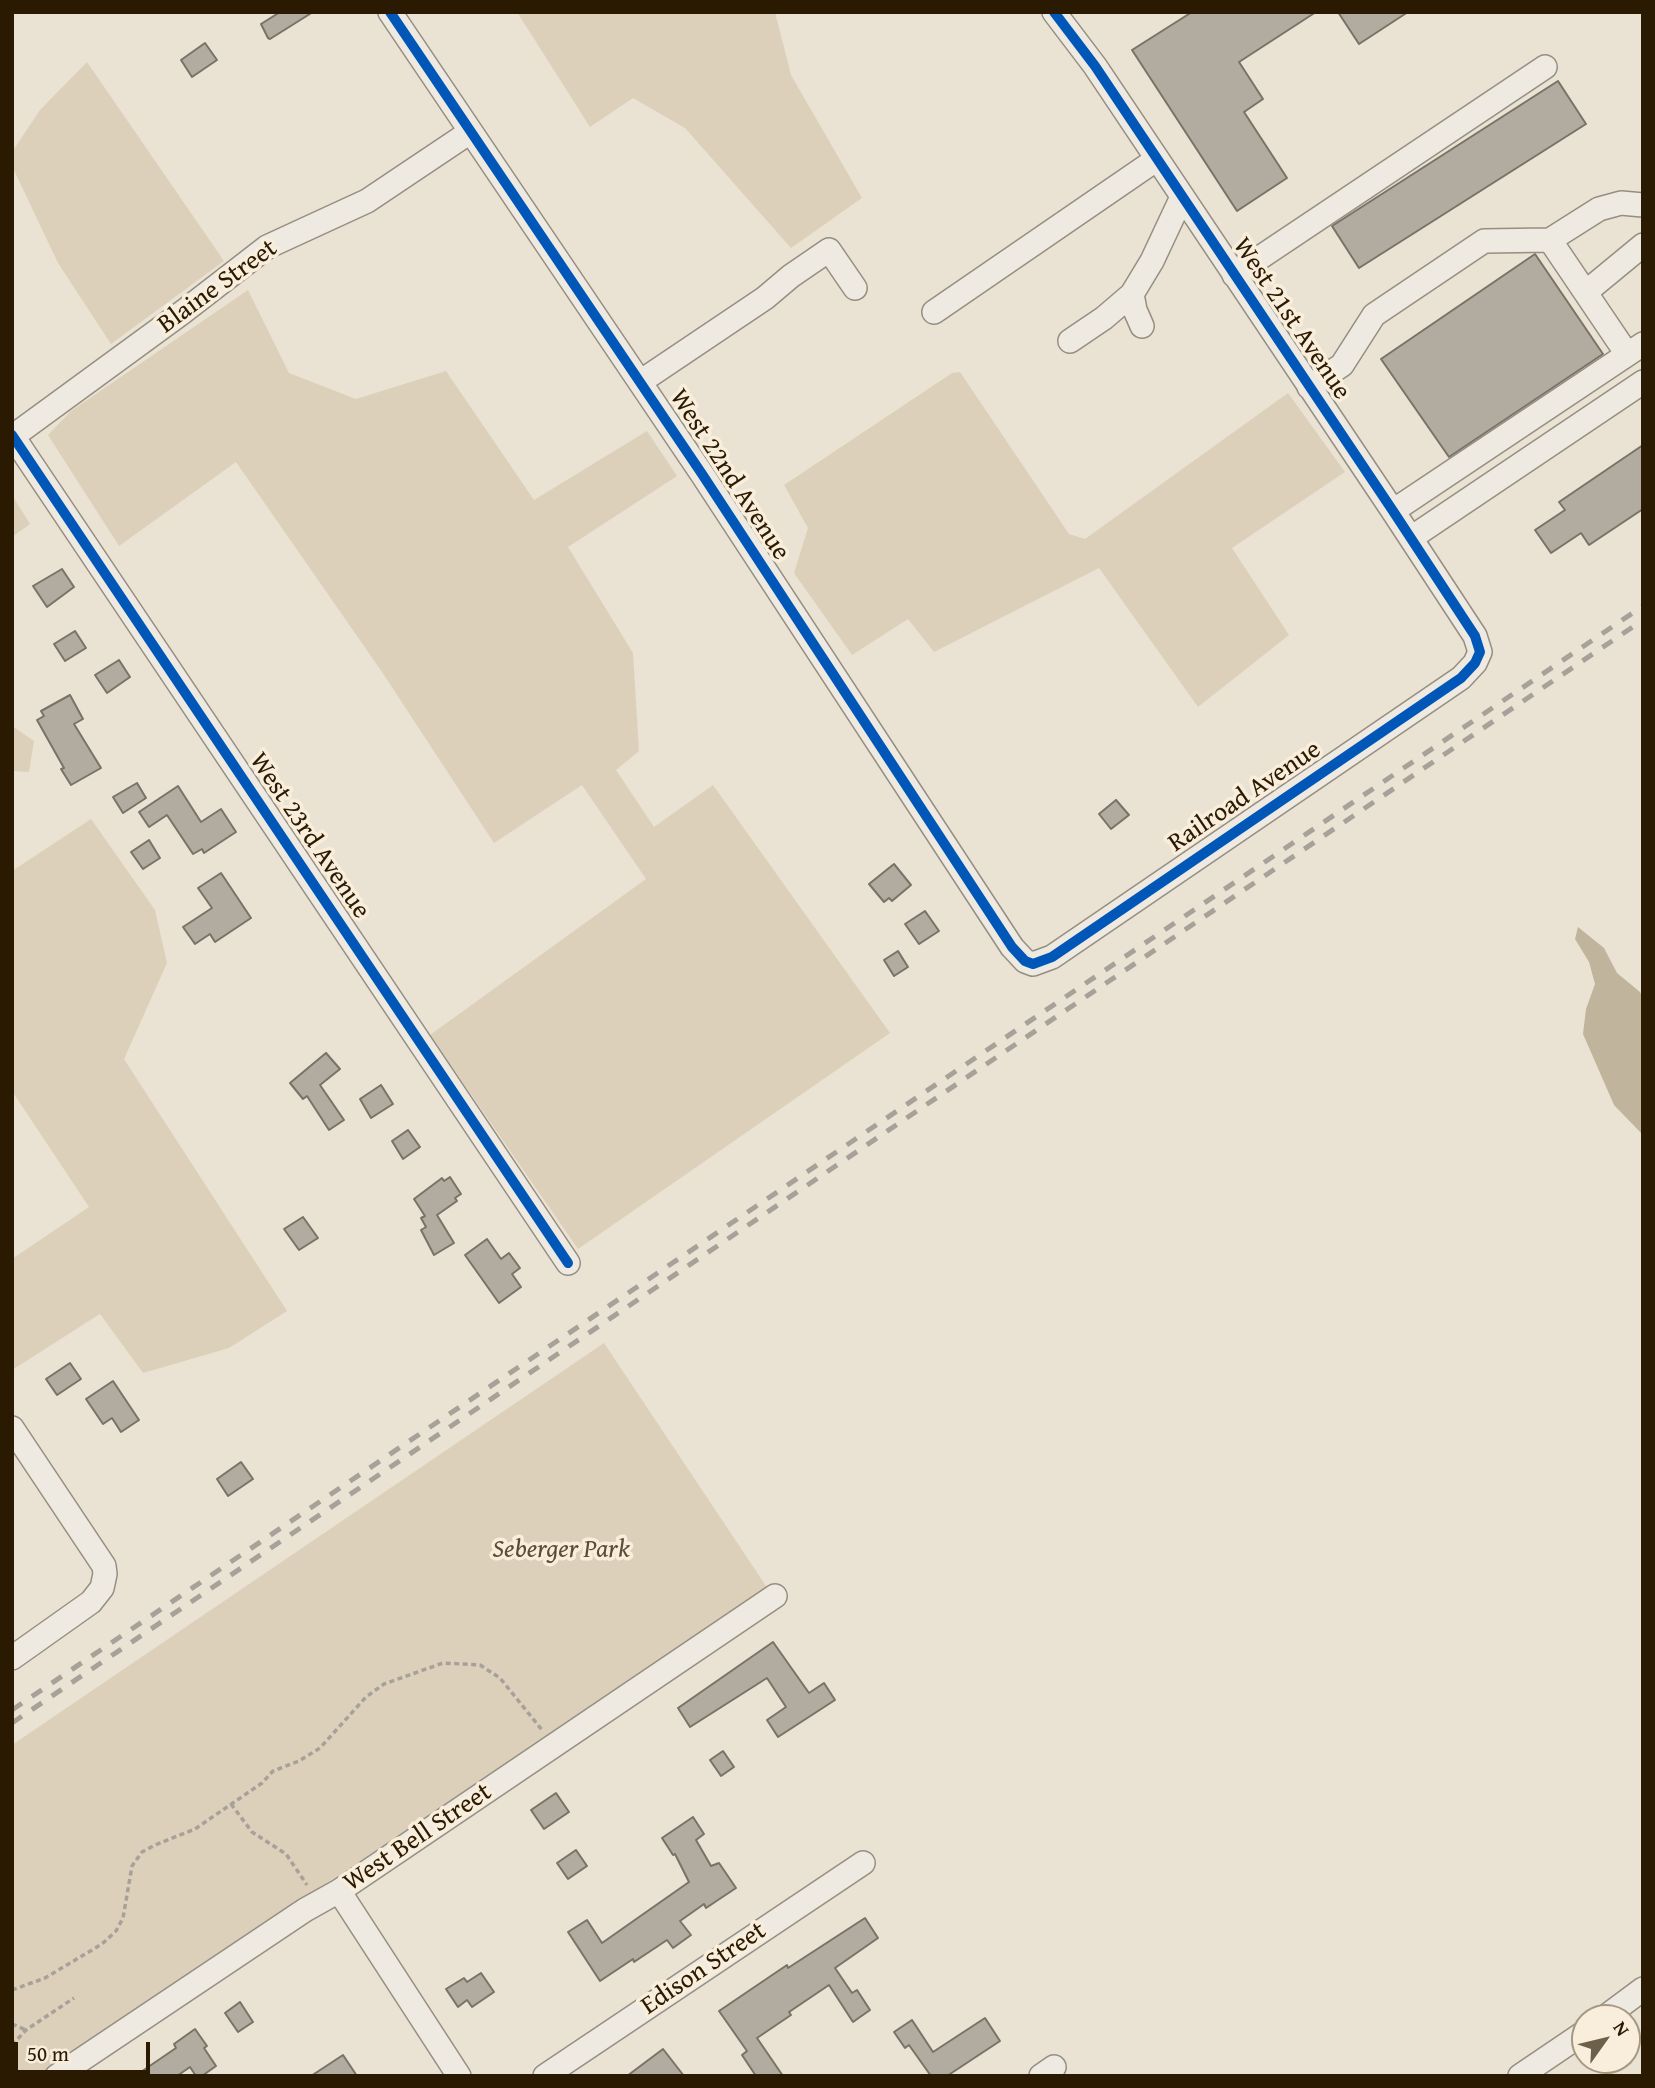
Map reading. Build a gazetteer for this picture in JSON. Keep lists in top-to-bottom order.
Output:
{
  "streets": {
    "street": [
      "Blaine Street",
      "West 21st Avenue",
      "West 22nd Avenue",
      "Railroad Avenue",
      "West 23rd Avenue",
      "West Bell Street",
      "Edison Street"
    ]
  },
  "crossings": [
    ["Blaine Street", "West 22nd Avenue"],
    ["Blaine Street", "West 23rd Avenue"],
    ["West 21st Avenue", "Railroad Avenue"],
    ["West 22nd Avenue", "Railroad Avenue"]
  ],
  "parks": ["Seberger Park"],
  "scale_bar": "50 m",
  "north": "top right"
}
